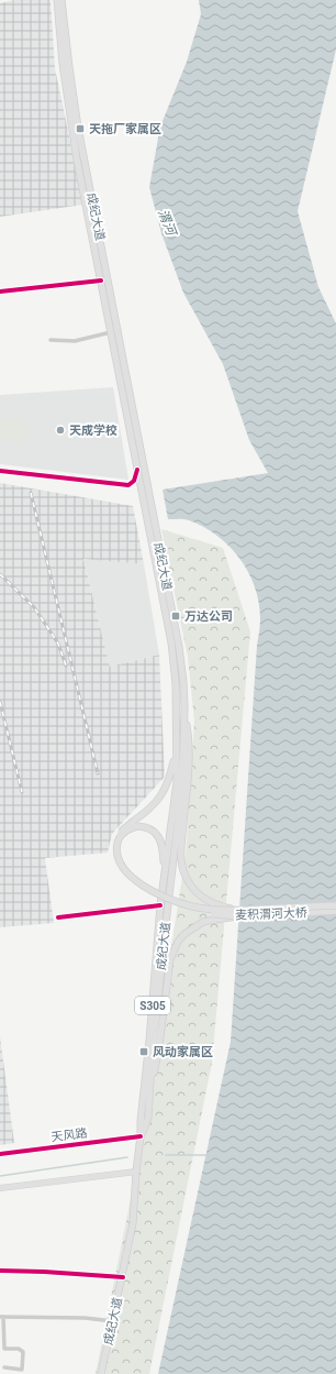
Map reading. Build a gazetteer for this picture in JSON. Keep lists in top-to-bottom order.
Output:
{
  "streets": {
    "main road": ["成纪大道", "麦积渭河大桥", "S305"],
    "street": ["天风路"]
  },
  "crossings": [
    ["成纪大道", "麦积渭河大桥"],
    ["成纪大道", "天风路"]
  ],
  "water": ["渭河"],
  "places": {
    "transit": ["天拖厂家属区", "万达公司", "风动家属区"],
    "other": ["天成学校"]
  }
}
